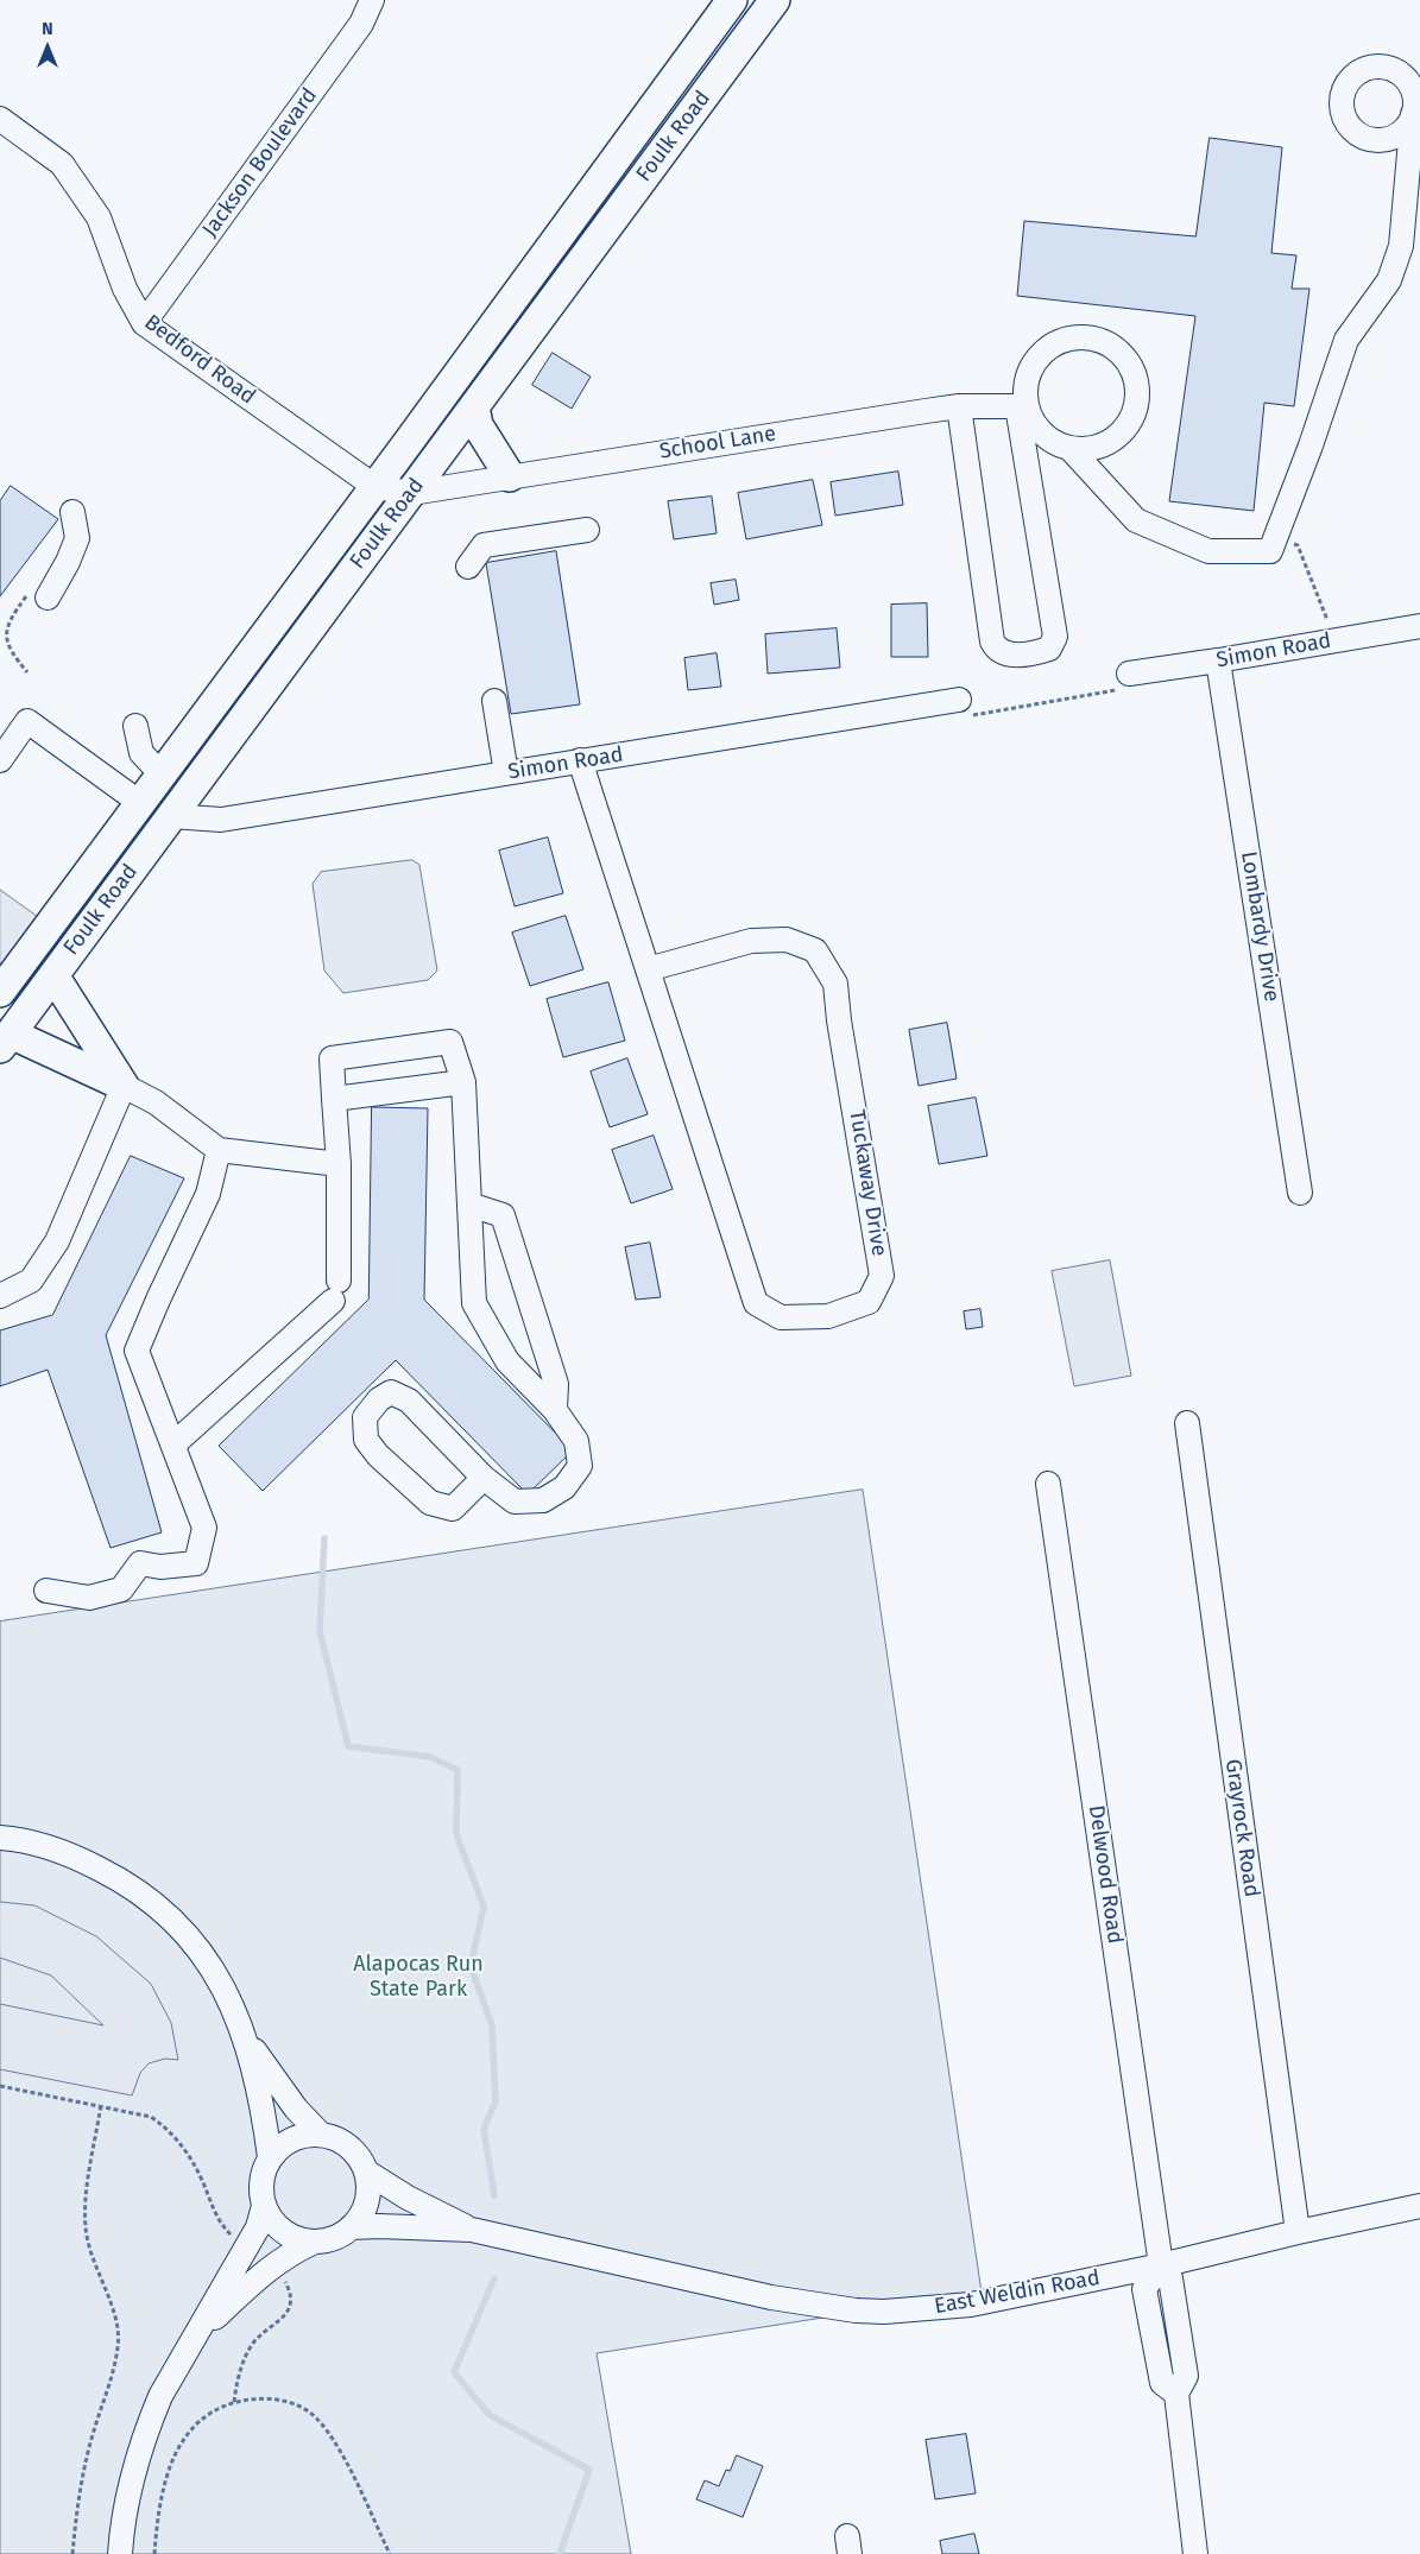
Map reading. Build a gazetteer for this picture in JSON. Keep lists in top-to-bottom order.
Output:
{
  "streets": {
    "main road": ["Foulk Road"],
    "street": [
      "Jackson Boulevard",
      "Bedford Road",
      "School Lane",
      "Simon Road",
      "Lombardy Drive",
      "Tuckaway Drive",
      "Grayrock Road",
      "Delwood Road",
      "East Weldin Road"
    ]
  },
  "crossings": [
    ["Foulk Road", "Bedford Road"],
    ["Foulk Road", "School Lane"],
    ["Foulk Road", "Simon Road"],
    ["Jackson Boulevard", "Bedford Road"],
    ["Bedford Road", "School Lane"],
    ["Simon Road", "Lombardy Drive"],
    ["Simon Road", "Tuckaway Drive"],
    ["Grayrock Road", "East Weldin Road"],
    ["Delwood Road", "East Weldin Road"]
  ],
  "parks": ["Alapocas Run State Park"],
  "north": "top"
}
